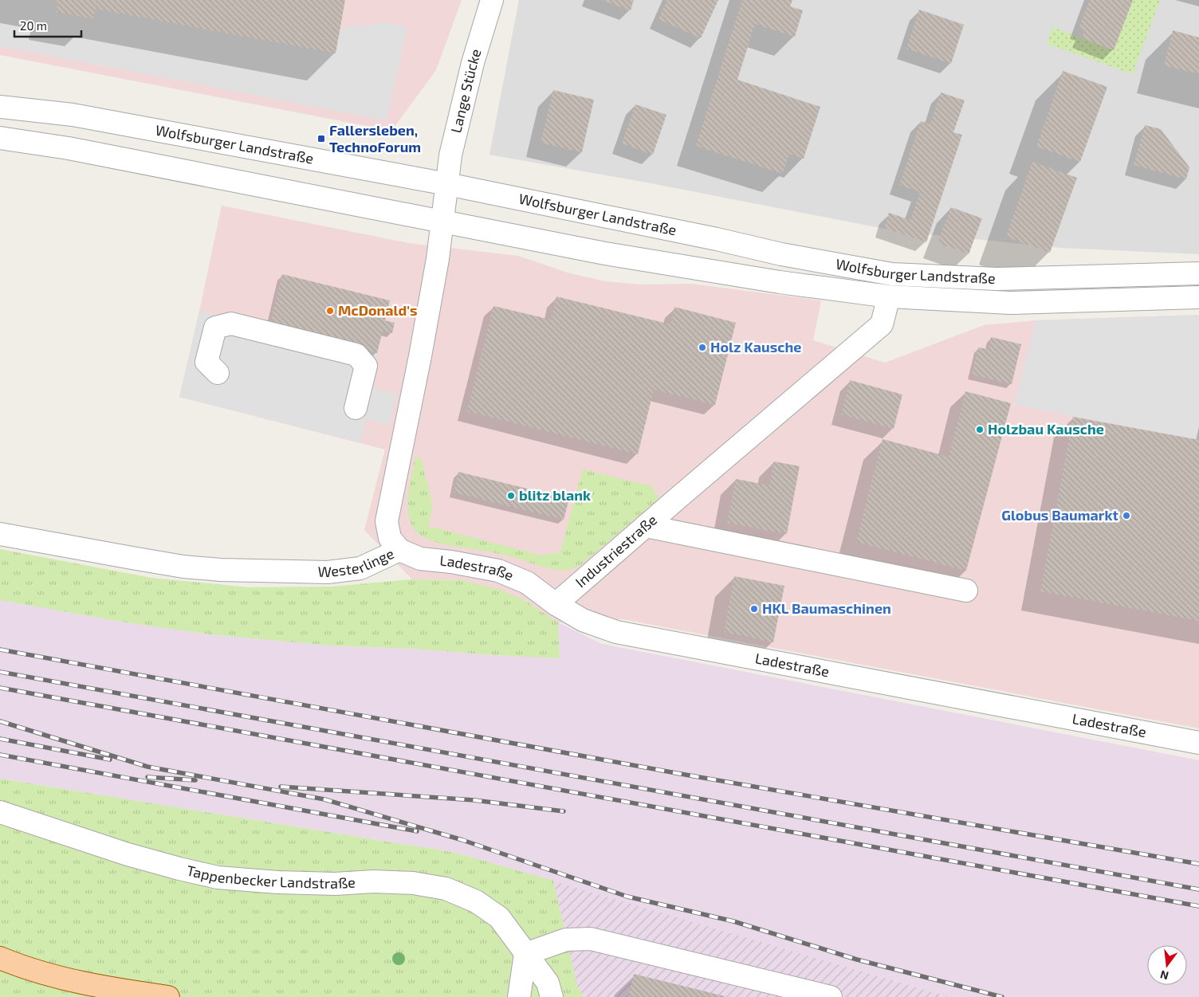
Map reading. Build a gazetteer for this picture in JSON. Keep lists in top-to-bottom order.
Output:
{
  "streets": {
    "street": [
      "Lange Stücke",
      "Wolfsburger Landstraße",
      "Industriestraße",
      "Westerlinge",
      "Ladestraße",
      "Tappenbecker Landstraße"
    ]
  },
  "crossings": [
    ["Lange Stücke", "Wolfsburger Landstraße"],
    ["Lange Stücke", "Westerlinge"],
    ["Wolfsburger Landstraße", "Industriestraße"],
    ["Wolfsburger Landstraße", "Westerlinge"],
    ["Industriestraße", "Ladestraße"],
    ["Westerlinge", "Ladestraße"]
  ],
  "places": {
    "transit": ["Fallersleben, TechnoForum"],
    "other": [
      "McDonald's",
      "Holz Kausche",
      "Holzbau Kausche",
      "blitz blank",
      "Globus Baumarkt",
      "HKL Baumaschinen"
    ]
  },
  "scale_bar": "20 m",
  "north": "bottom"
}
